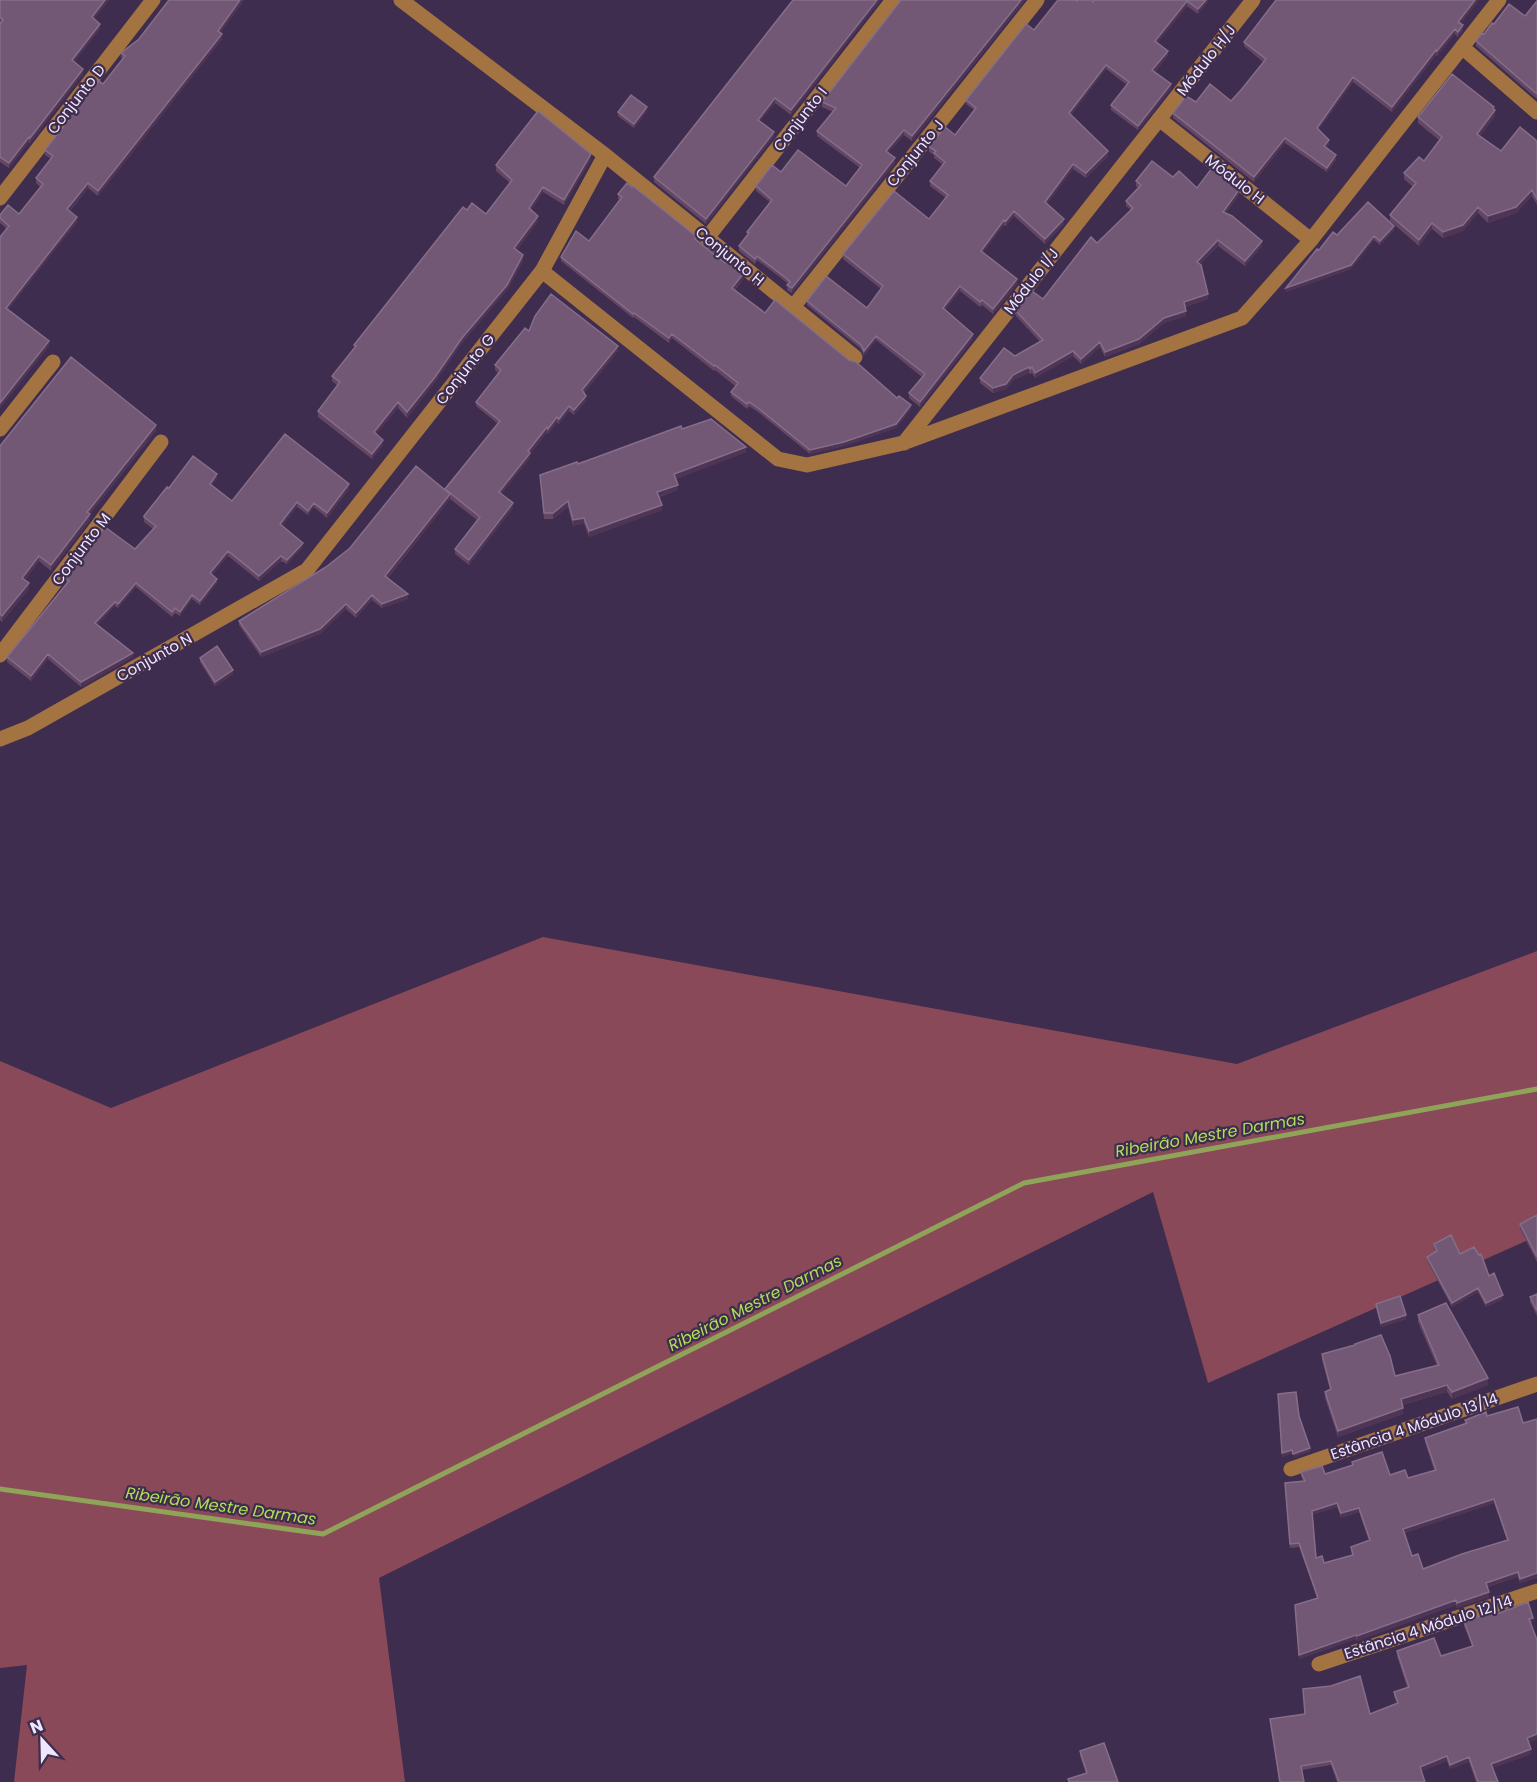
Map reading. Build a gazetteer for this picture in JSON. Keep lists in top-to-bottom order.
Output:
{
  "streets": {
    "street": [
      "Módulo H/J",
      "Conjunto D",
      "Conjunto I",
      "Conjunto J",
      "Módulo H",
      "Conjunto H",
      "Módulo I/J",
      "Conjunto G",
      "Conjunto M",
      "Conjunto N",
      "Estância 4 Módulo 13/14",
      "Estância 4 Módulo 12/14"
    ]
  },
  "crossings": [
    ["Módulo H/J", "Módulo H"],
    ["Módulo H/J", "Módulo I/J"],
    ["Conjunto I", "Conjunto H"],
    ["Conjunto J", "Conjunto H"],
    ["Módulo H", "Módulo I/J"],
    ["Conjunto H", "Conjunto G"],
    ["Conjunto G", "Conjunto N"]
  ],
  "water": ["Ribeirão Mestre Darmas"],
  "north": "top"
}
